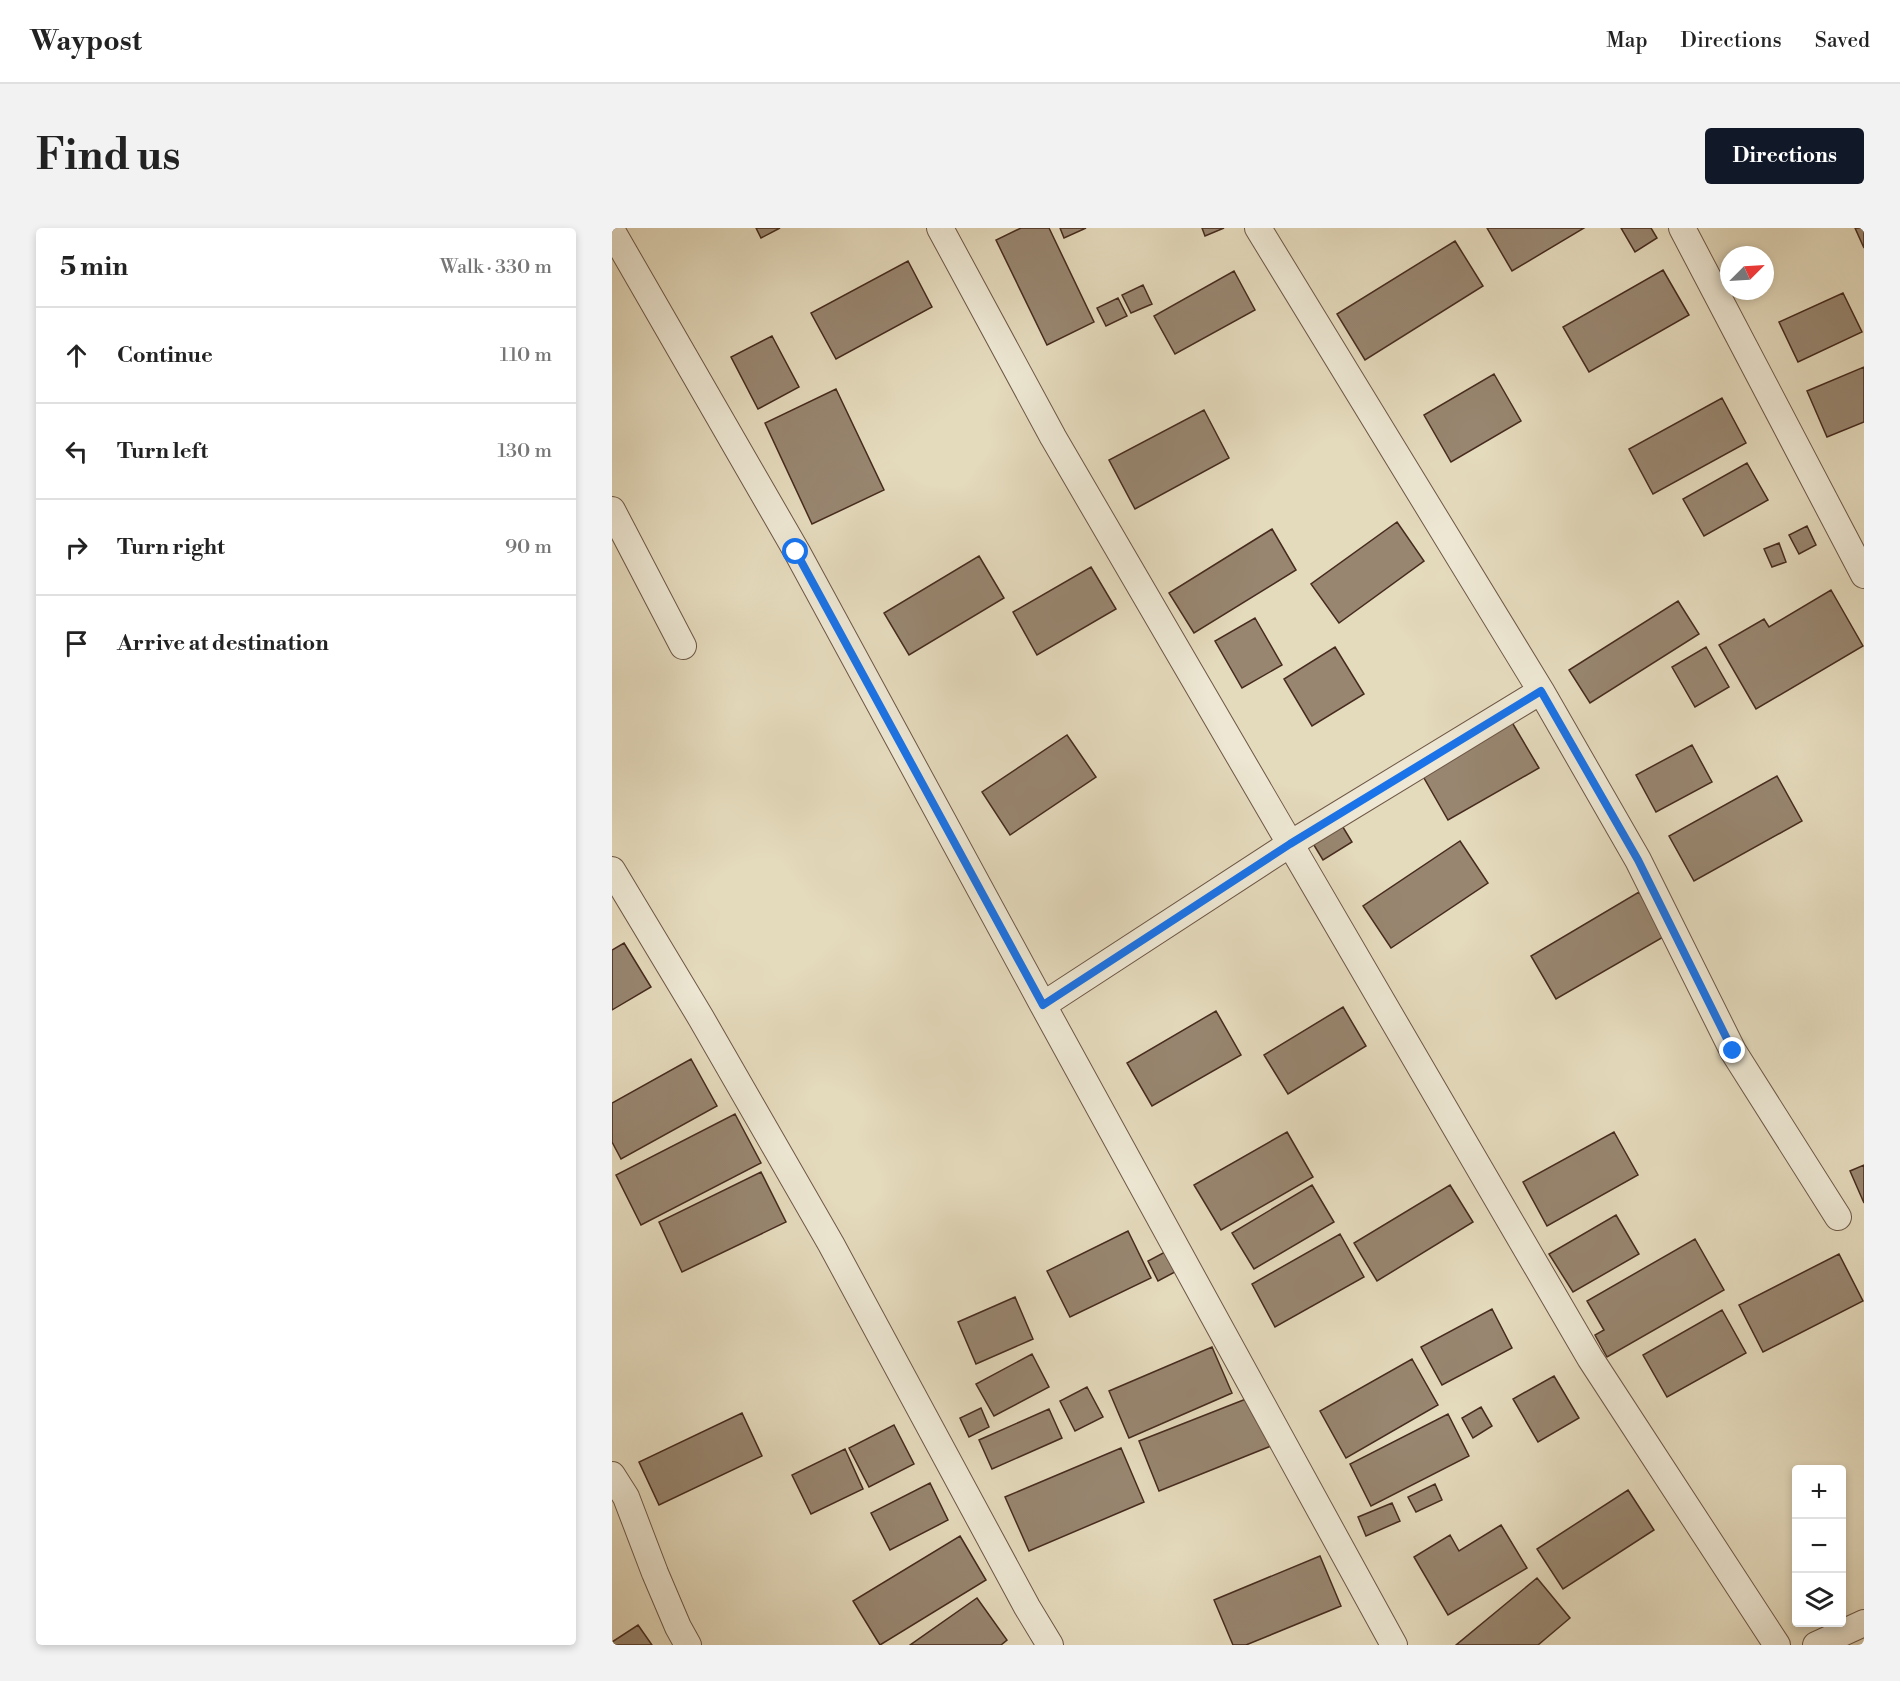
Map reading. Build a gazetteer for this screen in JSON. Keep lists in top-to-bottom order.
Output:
{
  "north": "top right",
  "page": {
    "header": "Waypost",
    "nav": ["Map", "Directions", "Saved"],
    "buttons": "Directions",
    "title": "Find us",
    "heading": ["5 min", "Walk · 330 m"],
    "list": [
      ["Continue", "110 m"],
      ["Turn left", "130 m"],
      ["Turn right", "90 m"],
      "Arrive at destination"
    ],
    "map_buttons": ["+", "−"]
  }
}
